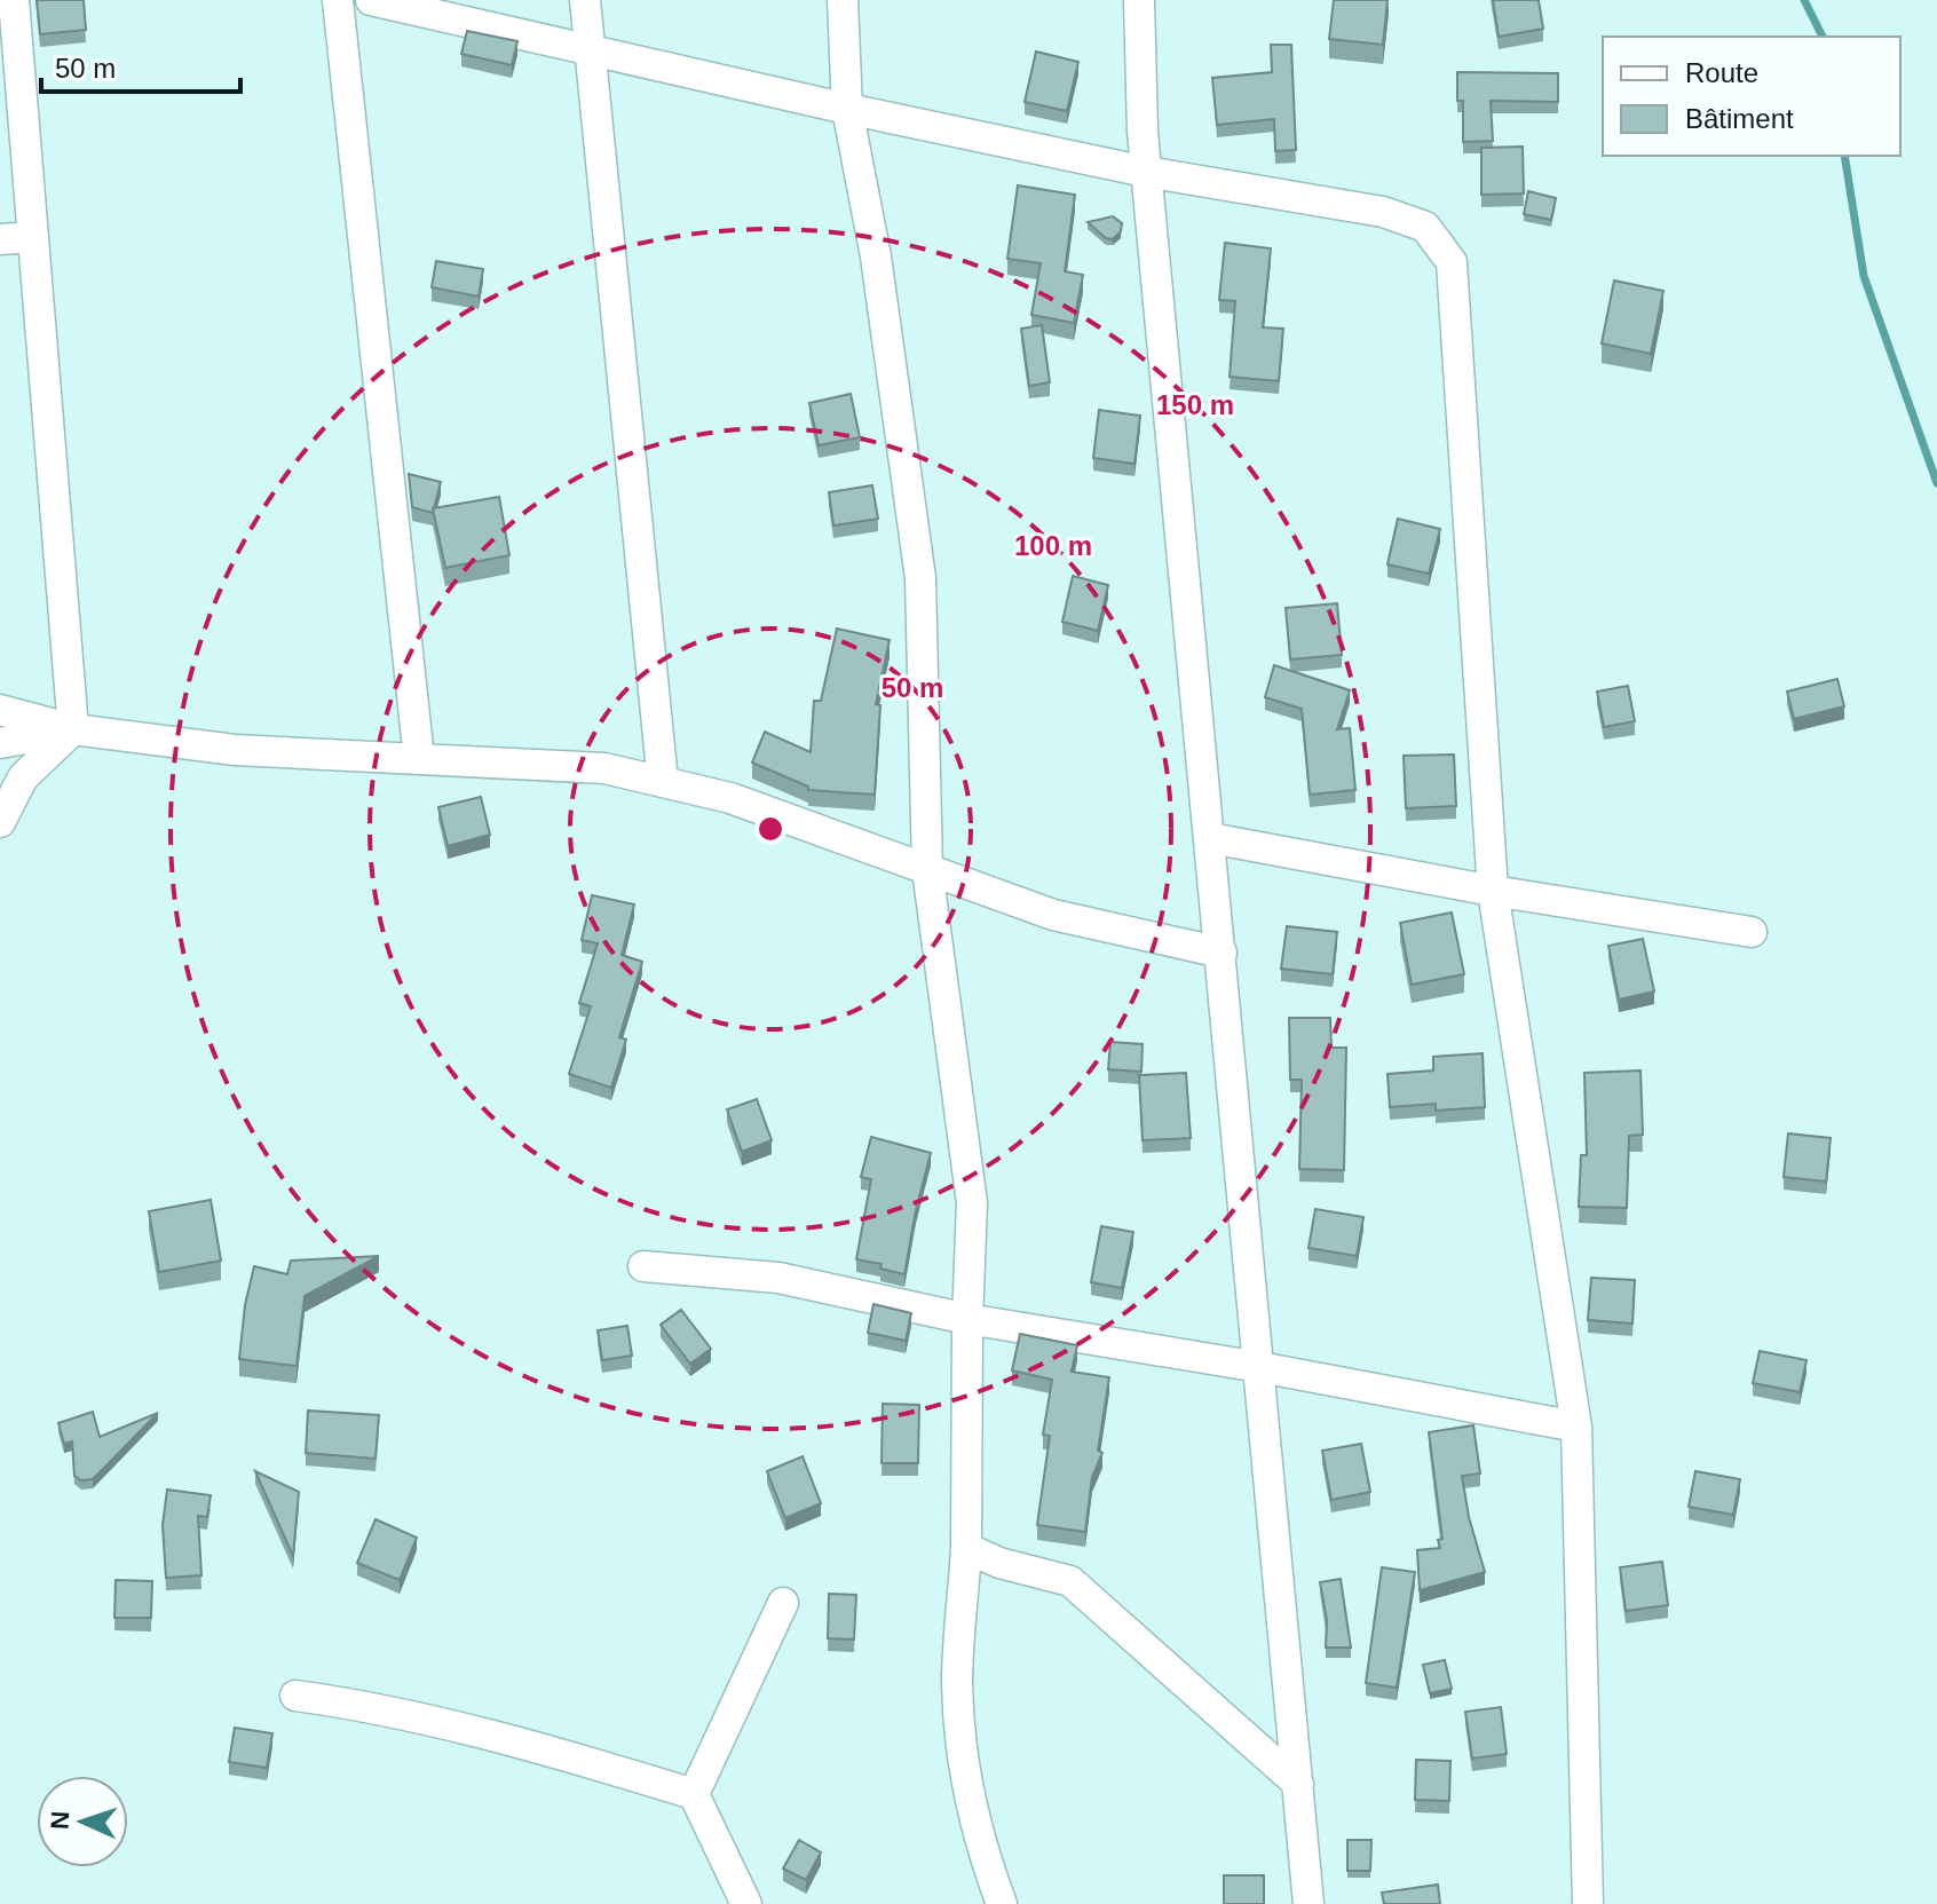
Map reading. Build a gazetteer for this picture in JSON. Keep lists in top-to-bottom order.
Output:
{
  "legend": ["Route", "Bâtiment"],
  "scale_bar": "50 m",
  "north": "left",
  "rings": ["150 m", "100 m", "50 m"]
}
